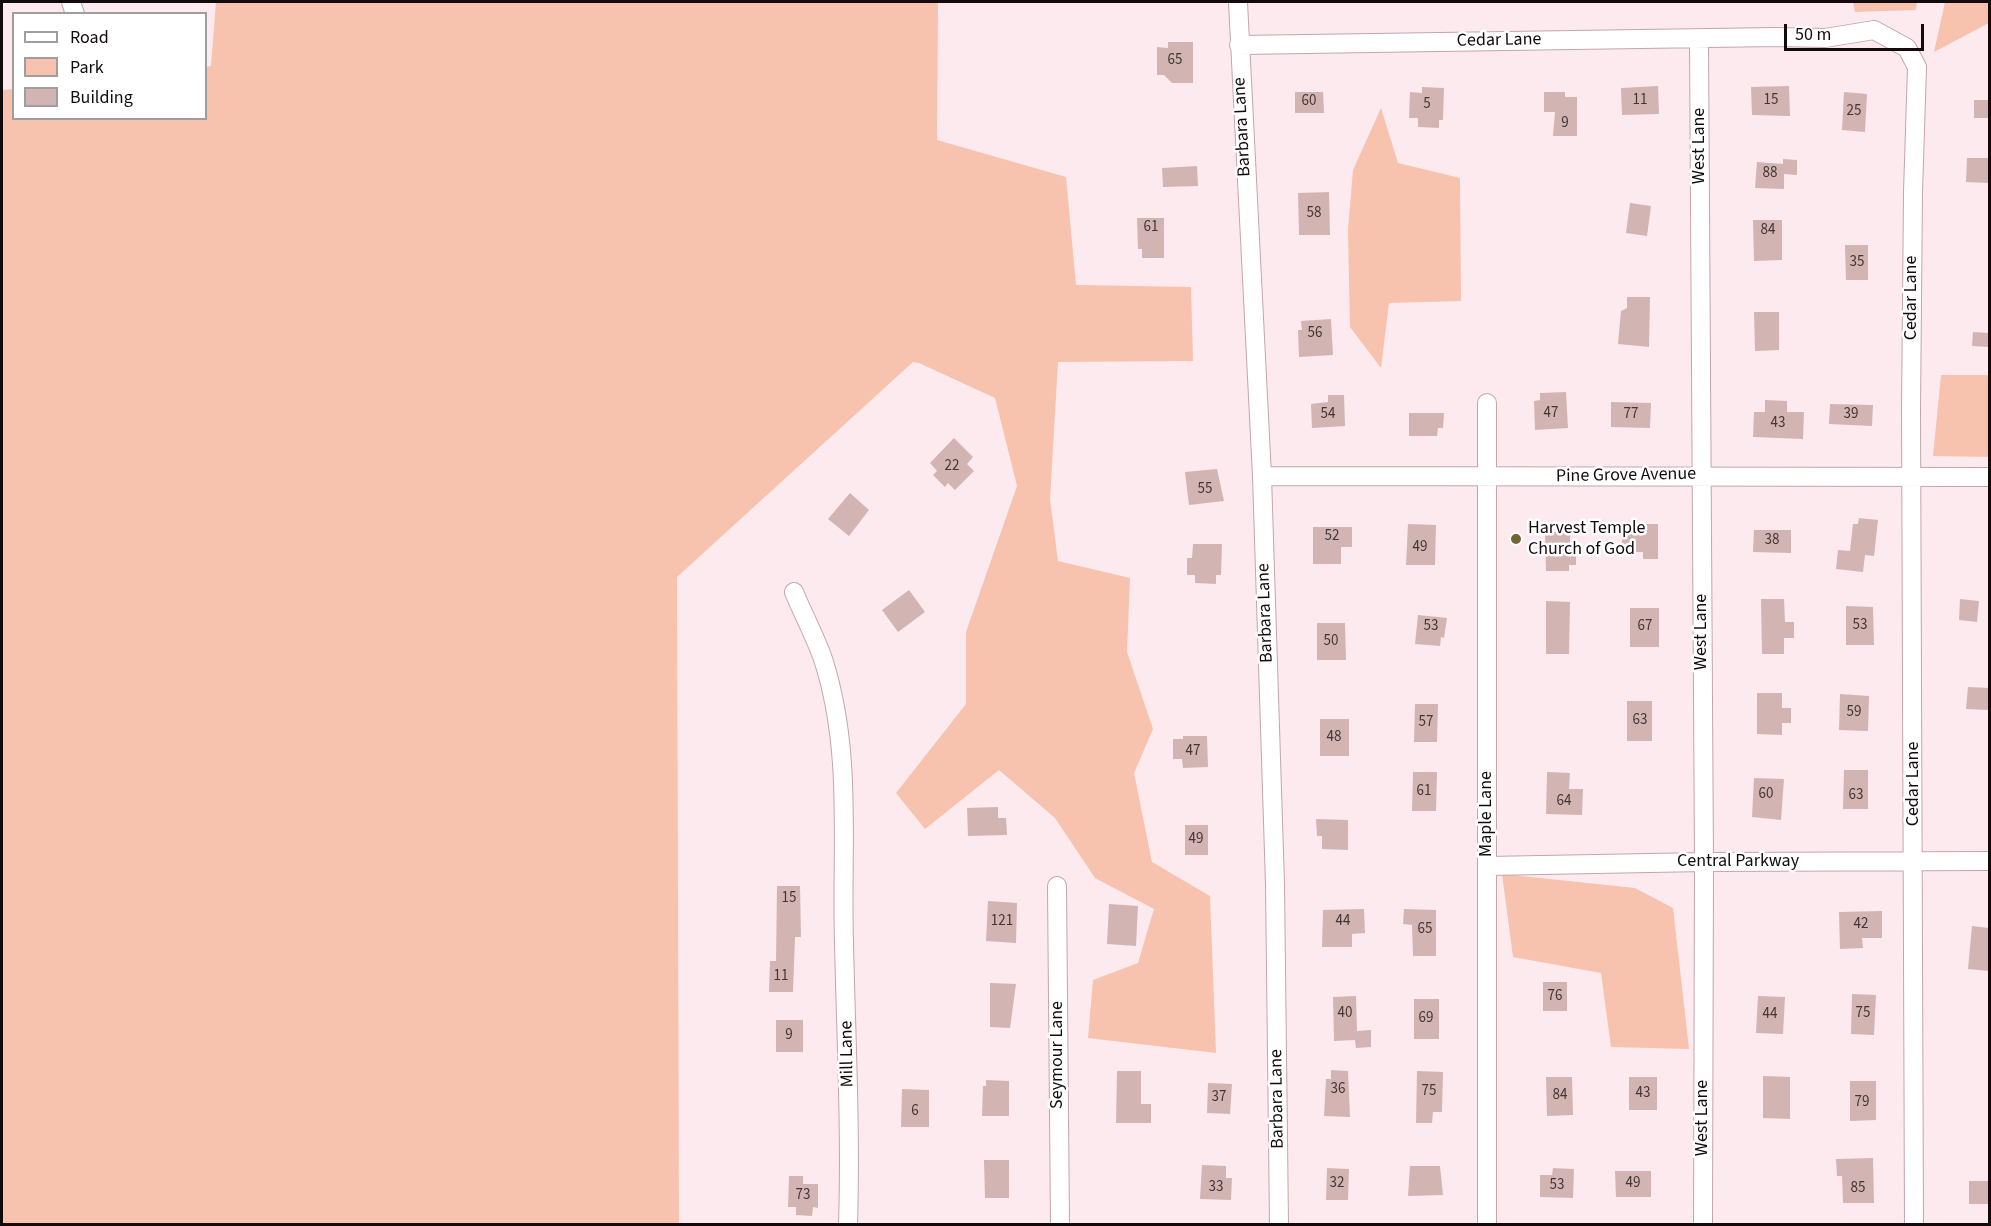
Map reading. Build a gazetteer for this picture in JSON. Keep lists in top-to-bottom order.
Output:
{
  "streets": {
    "street": [
      "Cedar Lane",
      "Barbara Lane",
      "West Lane",
      "Pine Grove Avenue",
      "Maple Lane",
      "Central Parkway",
      "Mill Lane",
      "Seymour Lane"
    ]
  },
  "crossings": [
    ["Cedar Lane", "Barbara Lane"],
    ["Cedar Lane", "West Lane"],
    ["Cedar Lane", "Pine Grove Avenue"],
    ["Cedar Lane", "Central Parkway"],
    ["Barbara Lane", "Pine Grove Avenue"],
    ["West Lane", "Pine Grove Avenue"],
    ["West Lane", "Central Parkway"],
    ["Pine Grove Avenue", "Maple Lane"],
    ["Maple Lane", "Central Parkway"]
  ],
  "places": ["Harvest Temple Church of God"],
  "house_numbers": [
    "65",
    "11",
    "15",
    "60",
    "5",
    "25",
    "9",
    "88",
    "58",
    "61",
    "84",
    "35",
    "56",
    "47",
    "54",
    "77",
    "39",
    "43",
    "22",
    "55",
    "52",
    "38",
    "49",
    "53",
    "53",
    "67",
    "50",
    "59",
    "63",
    "57",
    "48",
    "47",
    "61",
    "60",
    "63",
    "64",
    "49",
    "15",
    "121",
    "44",
    "42",
    "65",
    "11",
    "76",
    "40",
    "75",
    "44",
    "69",
    "9",
    "36",
    "75",
    "43",
    "84",
    "37",
    "79",
    "6",
    "32",
    "49",
    "53",
    "33",
    "85",
    "73"
  ],
  "legend": ["Road", "Park", "Building"],
  "scale_bar": "50 m"
}
